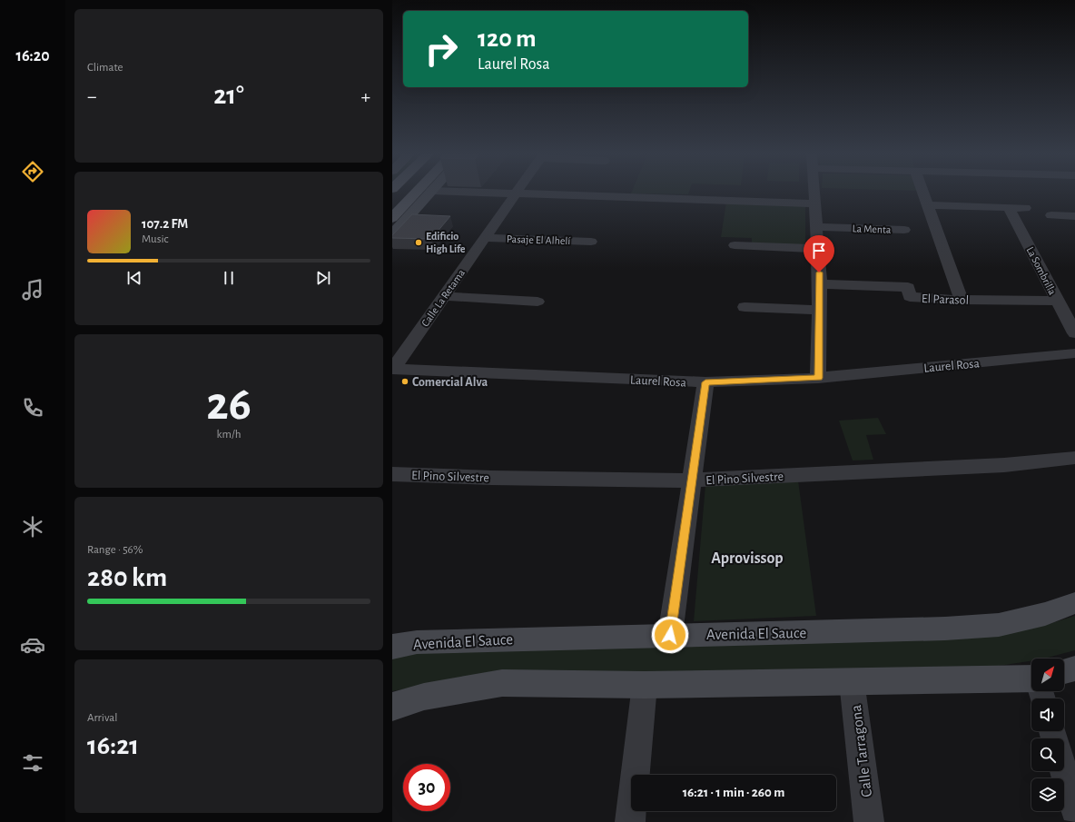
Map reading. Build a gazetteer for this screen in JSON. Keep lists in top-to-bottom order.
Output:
{
  "streets": {
    "street": [
      "La Menta",
      "Pasaje El Alhelí",
      "La Sombrilla",
      "Calle La Retama",
      "El Parasol",
      "Laurel Rosa",
      "El Pino Silvestre",
      "Avenida El Sauce",
      "Calle Tarragona"
    ]
  },
  "crossings": [
    ["Pasaje El Alhelí", "Calle La Retama"],
    ["La Sombrilla", "El Parasol"],
    ["Calle La Retama", "Laurel Rosa"]
  ],
  "districts": ["Aprovissop"],
  "places": ["Edificio High Life", "Comercial Alva"],
  "north": "top right",
  "page": {
    "tabs": "16:20",
    "tile": [
      "Climate",
      ["26", "km/h"],
      ["Range · 56%", "280 km"],
      ["Arrival", "16:21"]
    ],
    "turn": ["120 m", "Laurel Rosa"],
    "heat": ["−", "21°", "+"],
    "song": ["107.2 FM", "Music"],
    "limit": "30",
    "trip": "16:21 · 1 min · 260 m"
  }
}
